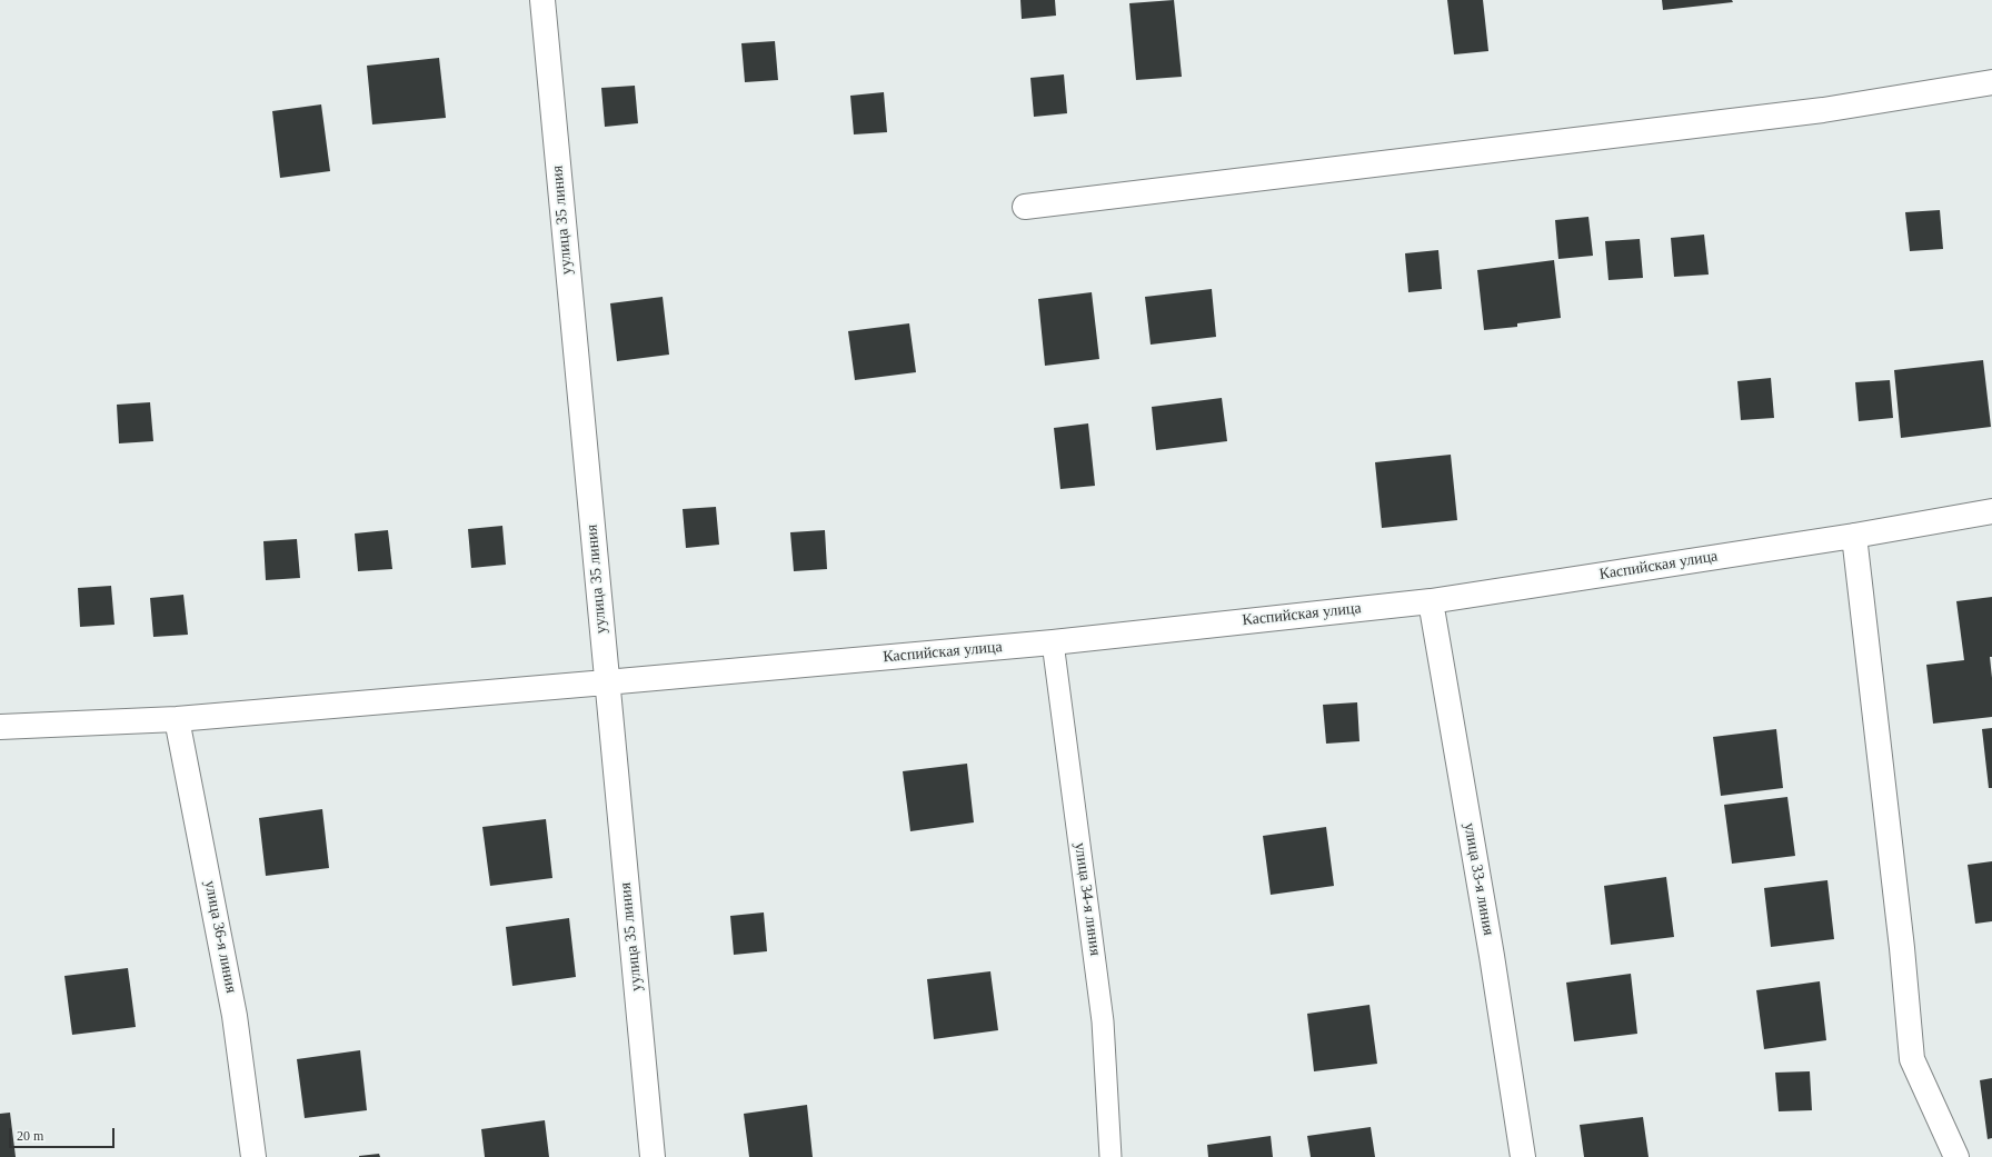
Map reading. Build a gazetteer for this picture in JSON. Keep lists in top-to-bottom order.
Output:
{
  "streets": {
    "street": [
      "уулица 35 линия",
      "Каспийская улица",
      "улица 33-я линия",
      "улица 36-я линия"
    ],
    "lane": ["улица 34-я линия"]
  },
  "crossings": [
    ["уулица 35 линия", "Каспийская улица"],
    ["Каспийская улица", "улица 33-я линия"],
    ["Каспийская улица", "улица 34-я линия"],
    ["Каспийская улица", "улица 36-я линия"]
  ],
  "scale_bar": "20 m"
}
